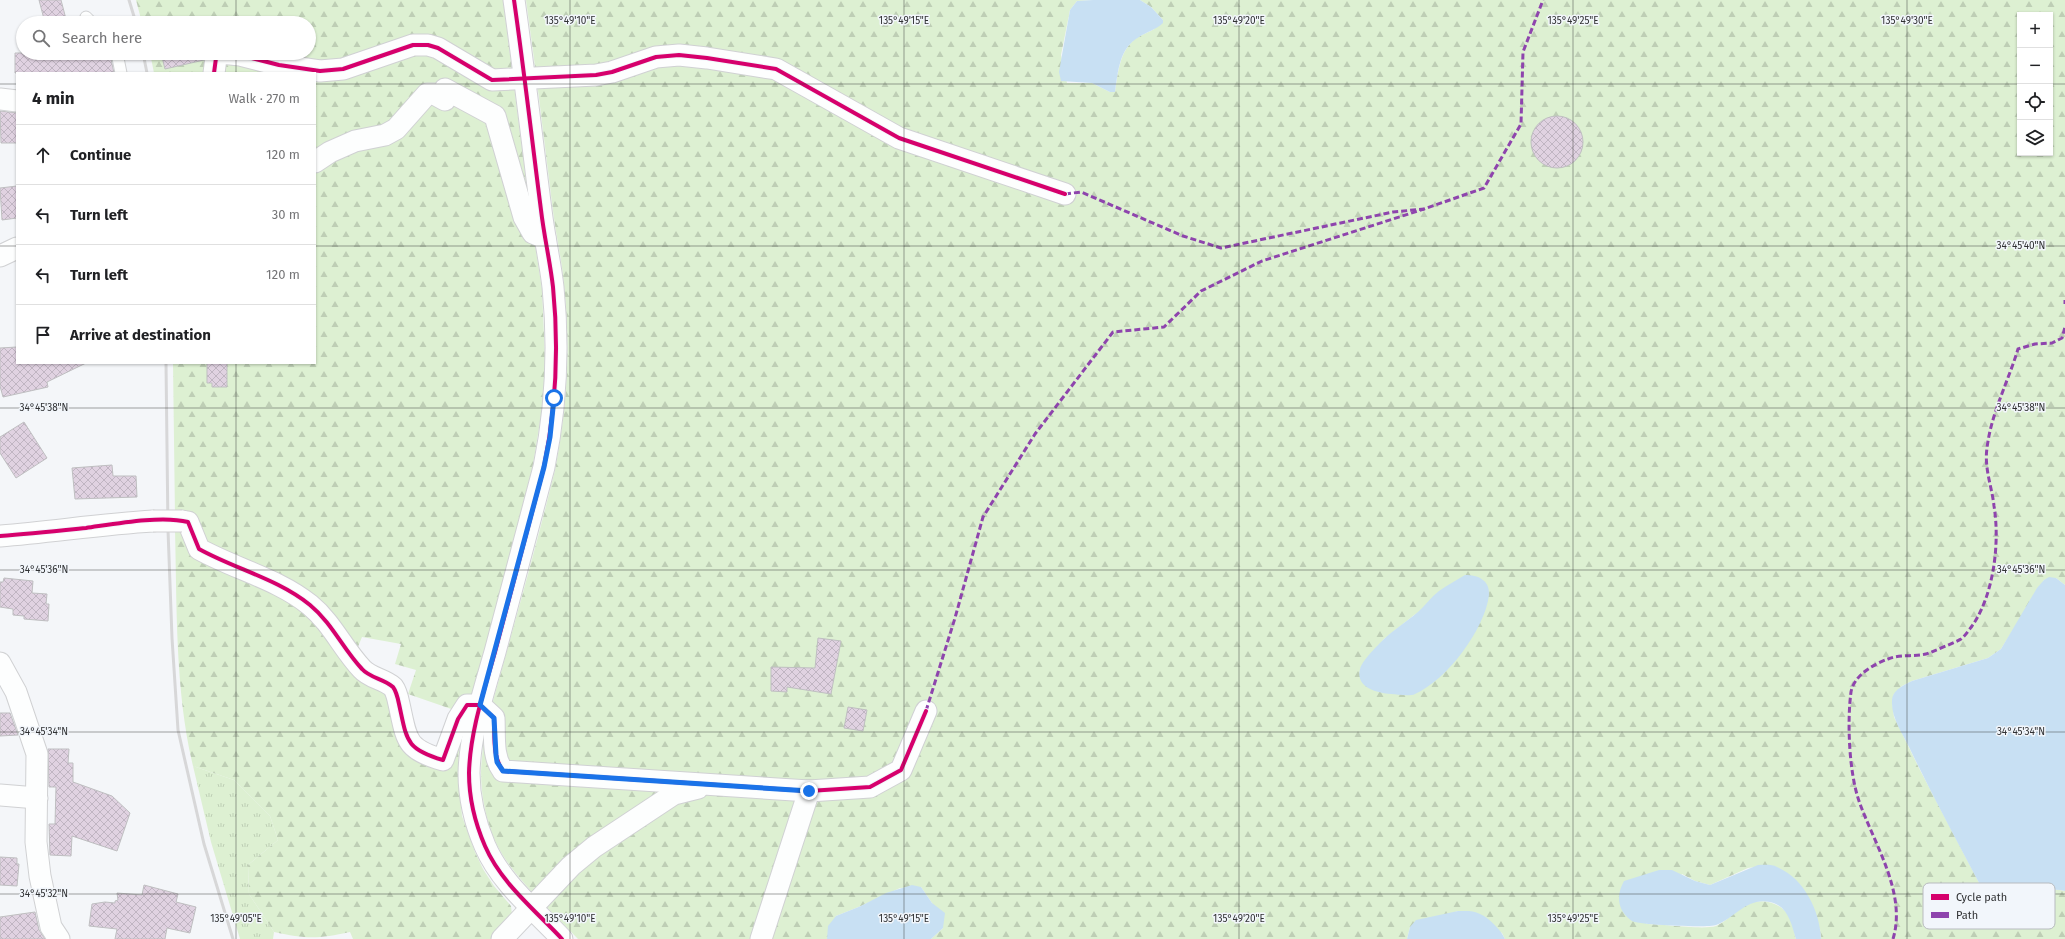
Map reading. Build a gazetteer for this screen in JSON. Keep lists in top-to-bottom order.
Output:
{
  "legend": ["Cycle path", "Path"],
  "page": {
    "map_buttons": ["+", "−"],
    "search": "Search here",
    "heading": ["4 min", "Walk · 270 m"],
    "list": [
      ["Continue", "120 m"],
      ["Turn left", "30 m"],
      ["Turn left", "120 m"],
      "Arrive at destination"
    ]
  },
  "coordinates": [
    "135°49'10\"E",
    "135°49'15\"E",
    "135°49'20\"E",
    "135°49'25\"E",
    "135°49'30\"E",
    "34°45'40\"N",
    "34°45'38\"N",
    "34°45'36\"N",
    "34°45'34\"N",
    "34°45'32\"N",
    "135°49'05\"E"
  ]
}
